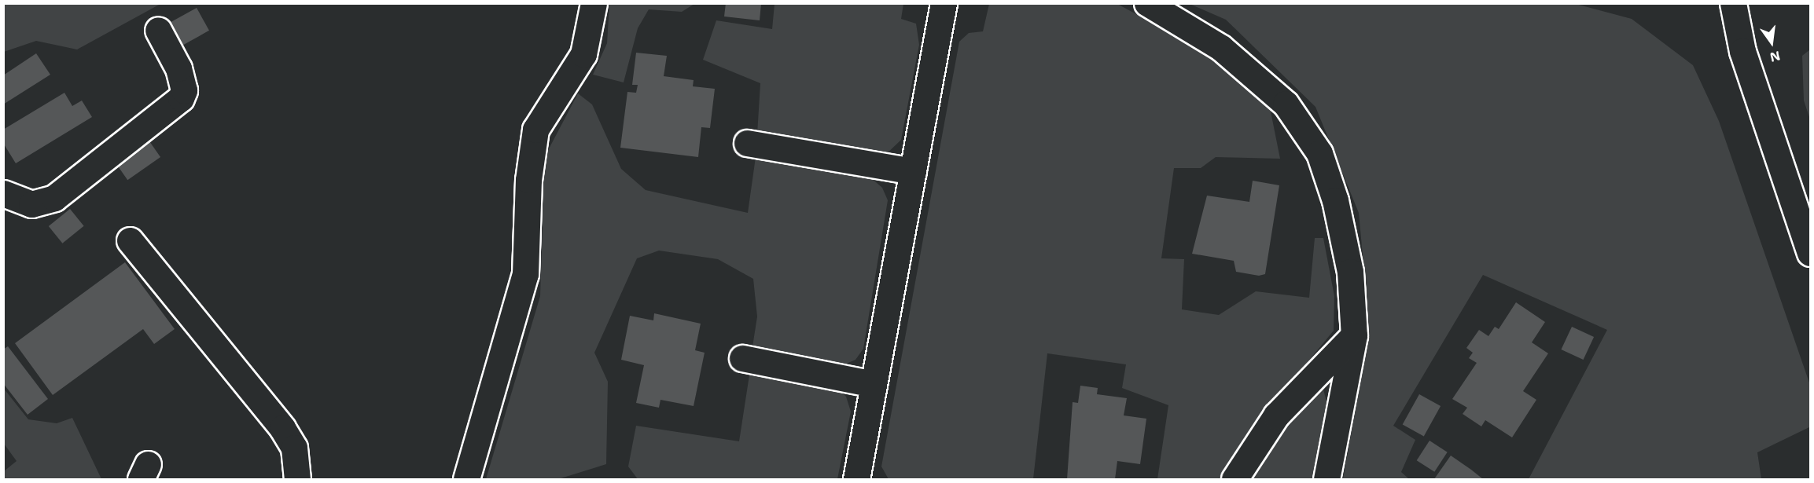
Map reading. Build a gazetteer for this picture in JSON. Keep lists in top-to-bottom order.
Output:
{
  "north": "bottom"
}
